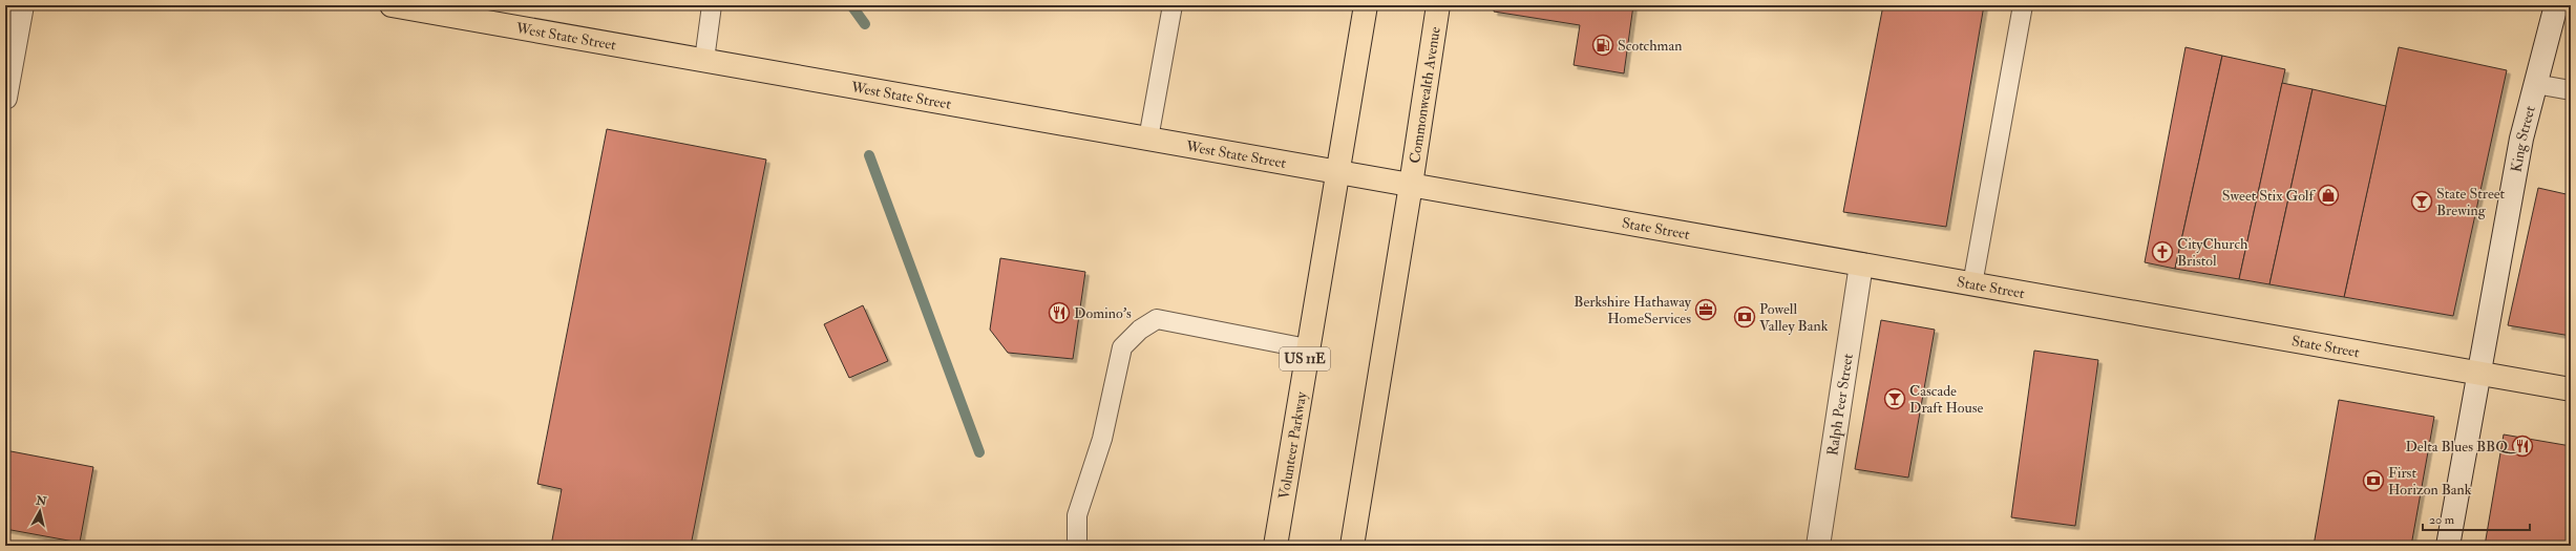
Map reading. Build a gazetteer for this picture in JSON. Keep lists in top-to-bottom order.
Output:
{
  "streets": {
    "main road": [
      "West State Street",
      "Commonwealth Avenue",
      "State Street",
      "US 11E",
      "Volunteer Parkway"
    ],
    "street": ["King Street", "Ralph Peer Street"]
  },
  "crossings": [
    ["West State Street", "Commonwealth Avenue"],
    ["West State Street", "State Street"],
    ["West State Street", "US 11E"],
    ["West State Street", "Volunteer Parkway"],
    ["Commonwealth Avenue", "State Street"],
    ["King Street", "State Street"],
    ["State Street", "Ralph Peer Street"],
    ["US 11E", "Volunteer Parkway"]
  ],
  "places": {
    "fuel station": ["Scotchman"],
    "shop": ["Sweet Stix Golf"],
    "bar": ["State Street Brewing", "Cascade Draft House"],
    "church": ["CityChurch Bristol"],
    "office": ["Berkshire Hathaway HomeServices"],
    "restaurant": ["Domino's", "Delta Blues BBQ"],
    "bank": ["Powell Valley Bank", "First Horizon Bank"]
  },
  "scale_bar": "20 m",
  "north": "top"
}
